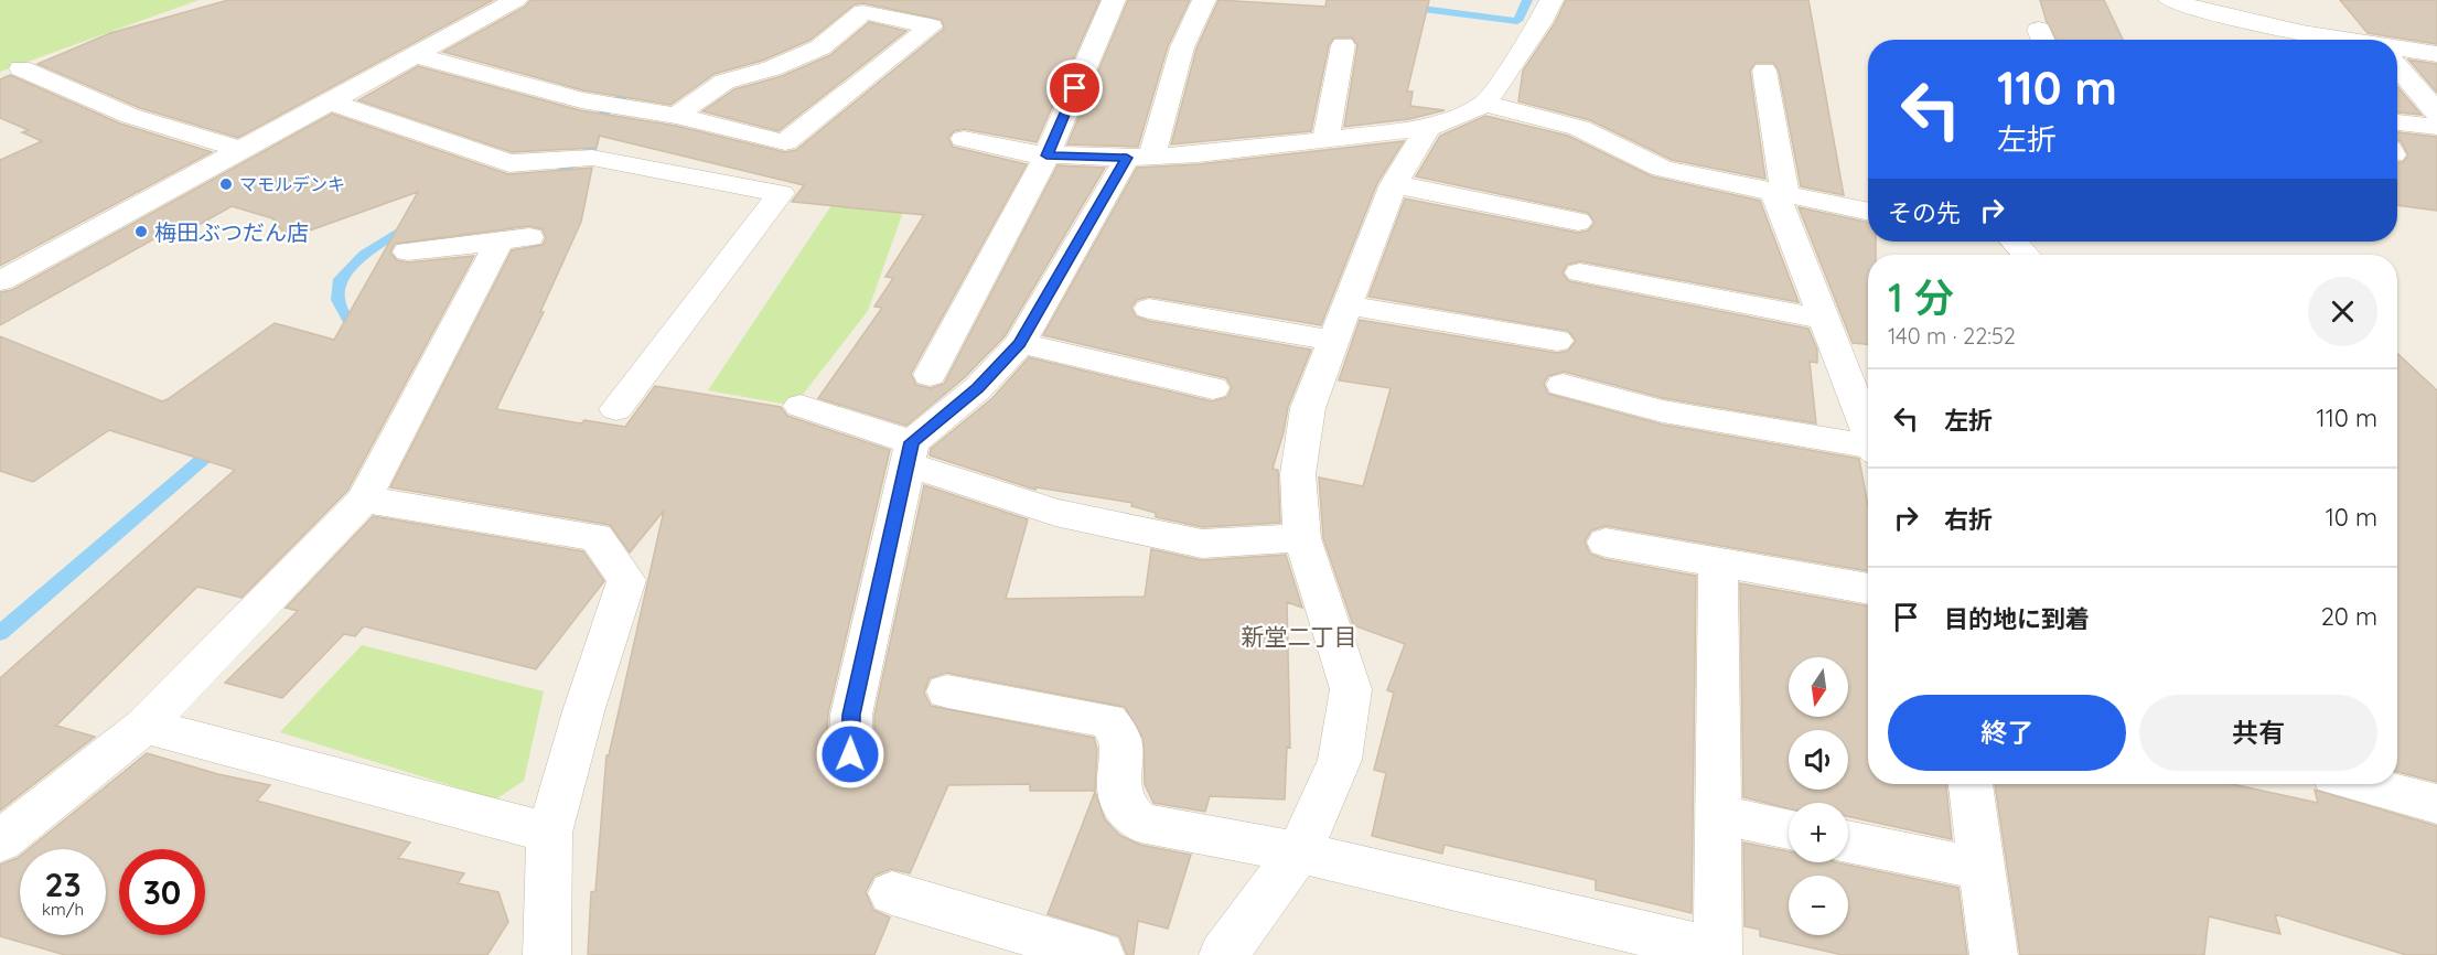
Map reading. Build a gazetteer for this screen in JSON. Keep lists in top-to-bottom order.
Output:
{
  "districts": ["新堂二丁目"],
  "places": ["マモルデンキ", "梅田ぶつだん店"],
  "north": "bottom",
  "page": {
    "turn": ["110 m", "左折"],
    "then": "その先",
    "heading": ["1 分", "140 m · 22:52"],
    "list": [
      {
        "name": "左折",
        "value": "110 m"
      },
      {
        "name": "右折",
        "value": "10 m"
      },
      {
        "name": "目的地に到着",
        "value": "20 m"
      }
    ],
    "map_buttons": ["+", "−"],
    "buttons": ["終了", "共有"],
    "speed": "23 km/h",
    "limit": "30"
  }
}
